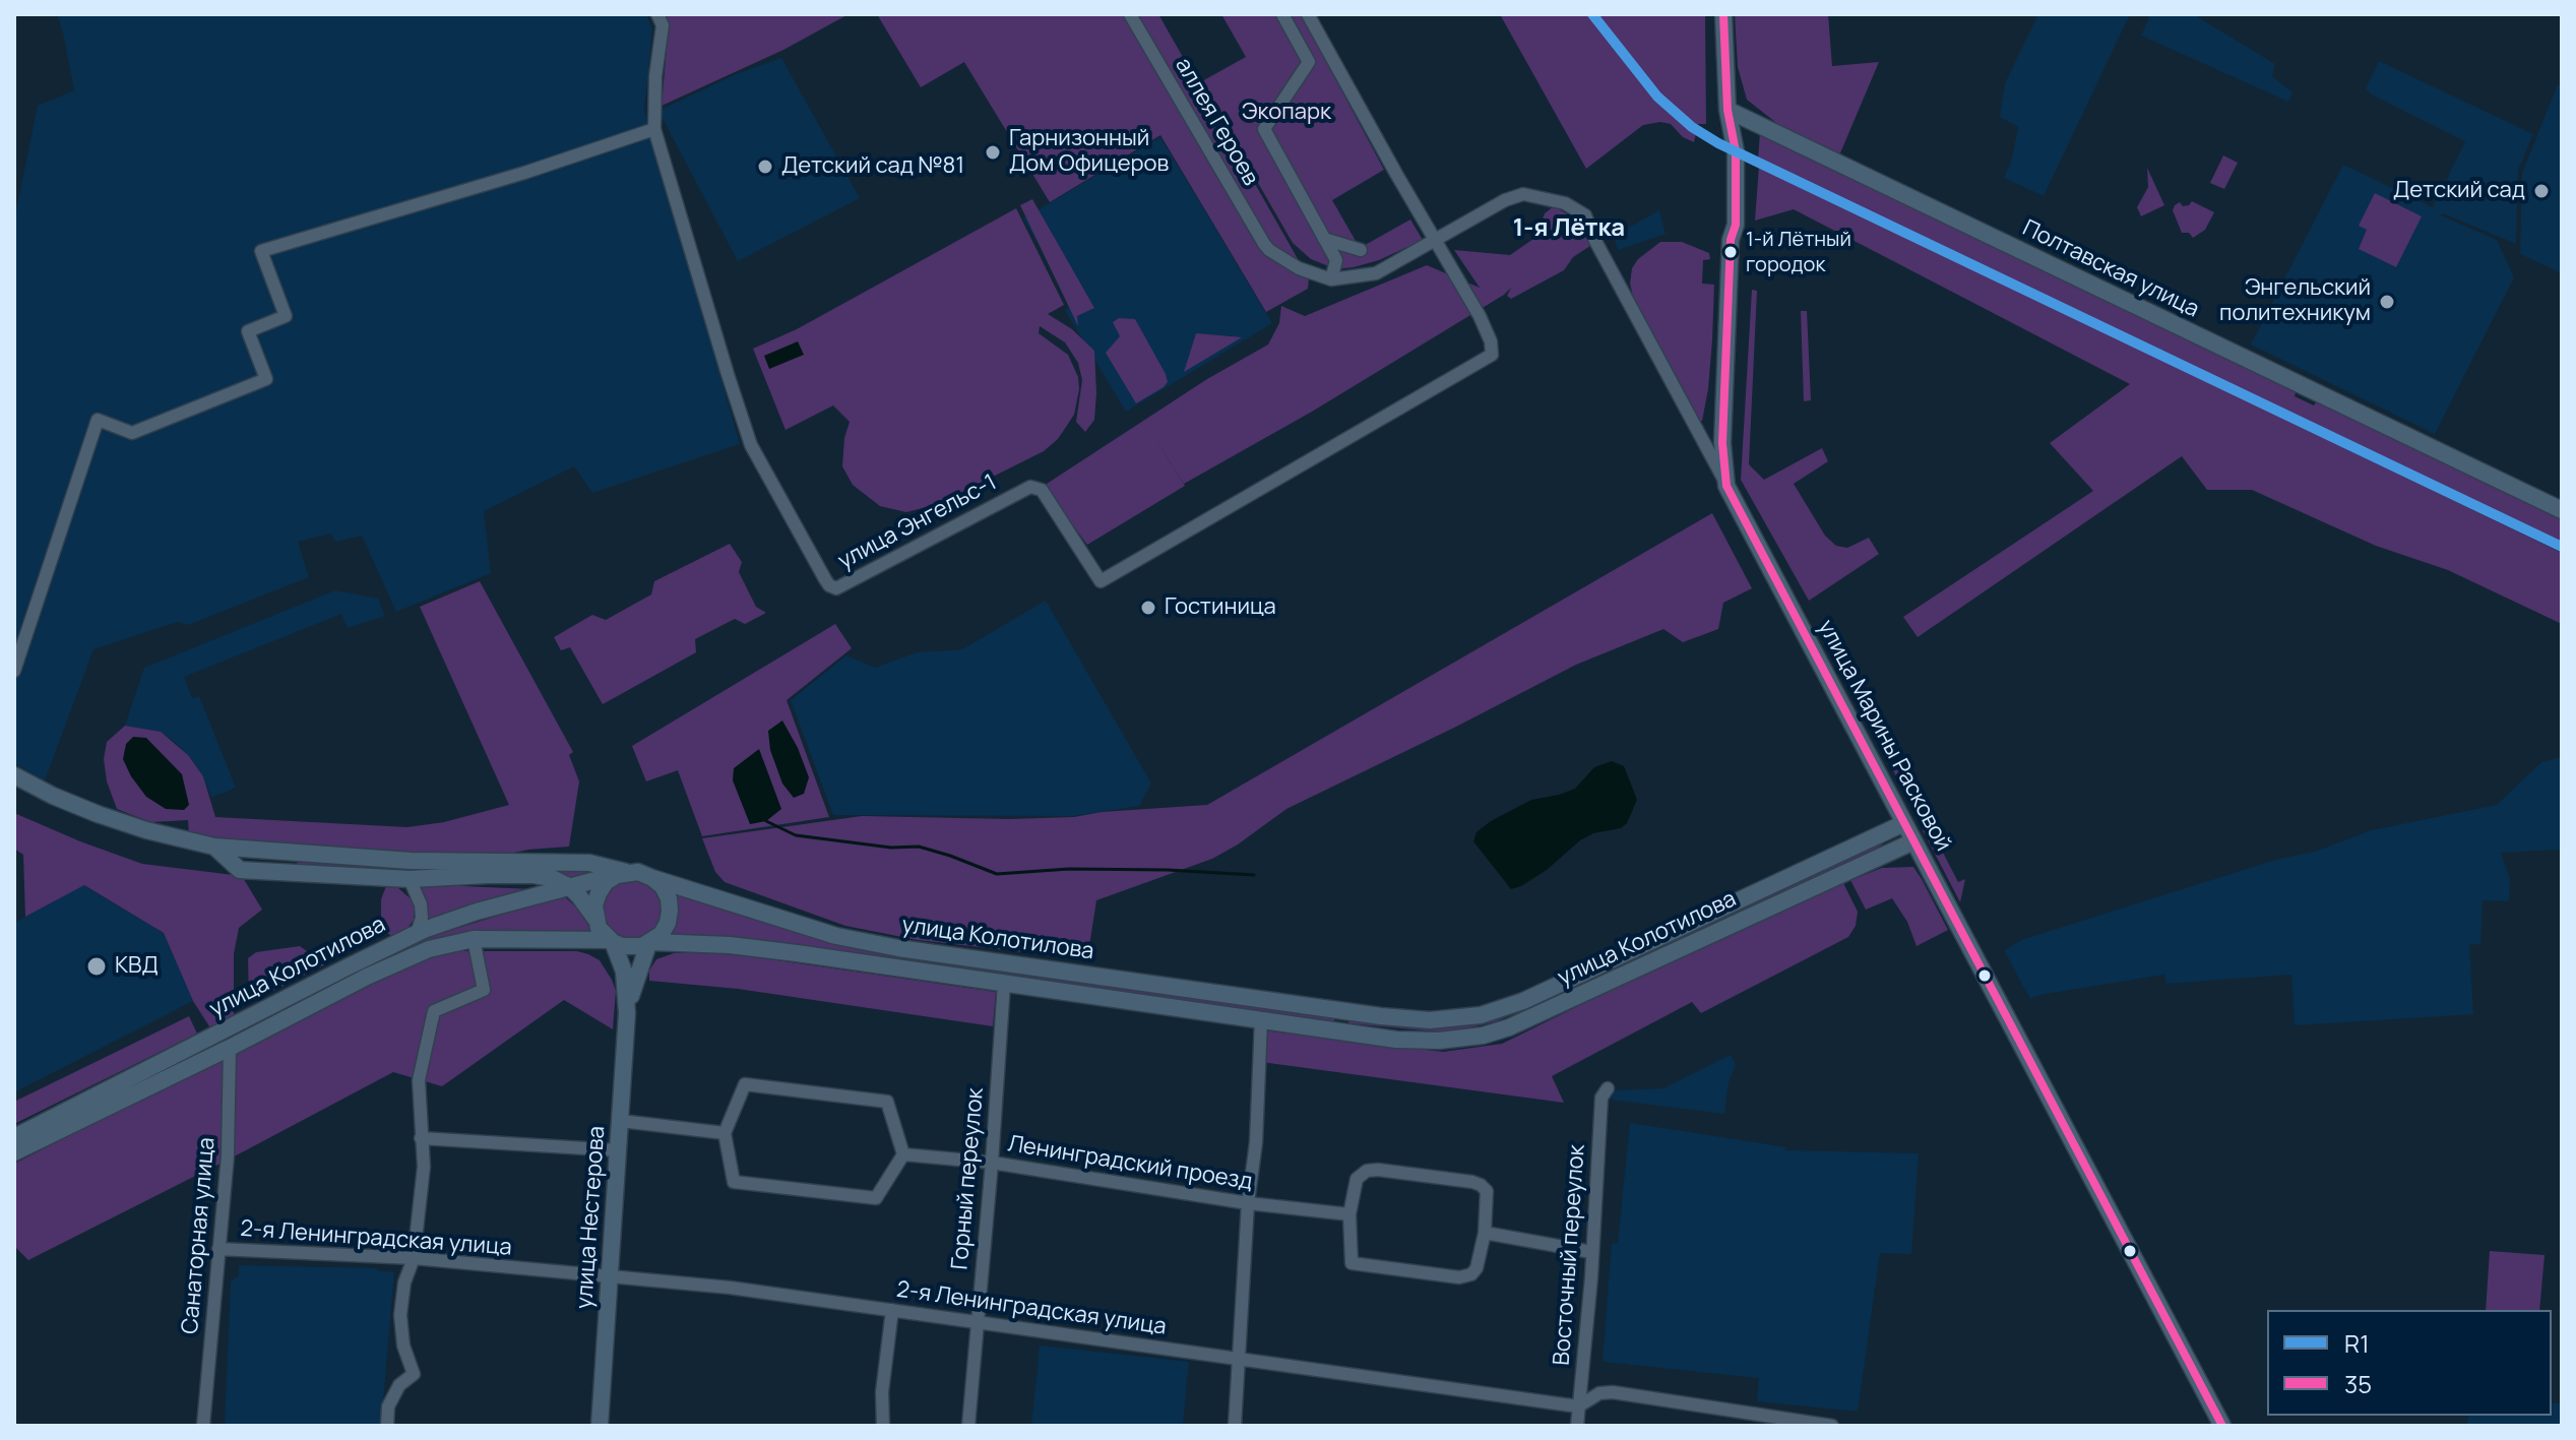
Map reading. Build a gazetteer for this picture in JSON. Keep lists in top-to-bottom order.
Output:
{
  "streets": {
    "main road": [
      "Полтавская улица",
      "улица Марины Расковой",
      "улица Колотилова",
      "улица Нестерова"
    ],
    "street": [
      "аллея Героев",
      "улица Энгельс-1",
      "Ленинградский проезд",
      "Горный переулок",
      "Санаторная улица",
      "2-я Ленинградская улица",
      "Восточный переулок"
    ]
  },
  "crossings": [
    ["Полтавская улица", "улица Марины Расковой"],
    ["улица Марины Расковой", "улица Колотилова"],
    ["улица Колотилова", "Горный переулок"],
    ["улица Колотилова", "улица Нестерова"],
    ["улица Колотилова", "Санаторная улица"],
    ["Ленинградский проезд", "Горный переулок"],
    ["Горный переулок", "2-я Ленинградская улица"],
    ["улица Нестерова", "2-я Ленинградская улица"],
    ["Санаторная улица", "2-я Ленинградская улица"],
    ["2-я Ленинградская улица", "Восточный переулок"]
  ],
  "districts": ["1-я Лётка"],
  "parks": ["Экопарк"],
  "places": [
    "Гарнизонный Дом Офицеров",
    "Детский сад №81",
    "Детский сад",
    "1-й Лётный городок",
    "Энгельский политехникум",
    "Гостиница",
    "КВД"
  ],
  "lines": ["transit line R1", "transit line 35"],
  "legend": ["R1", "35"]
}
